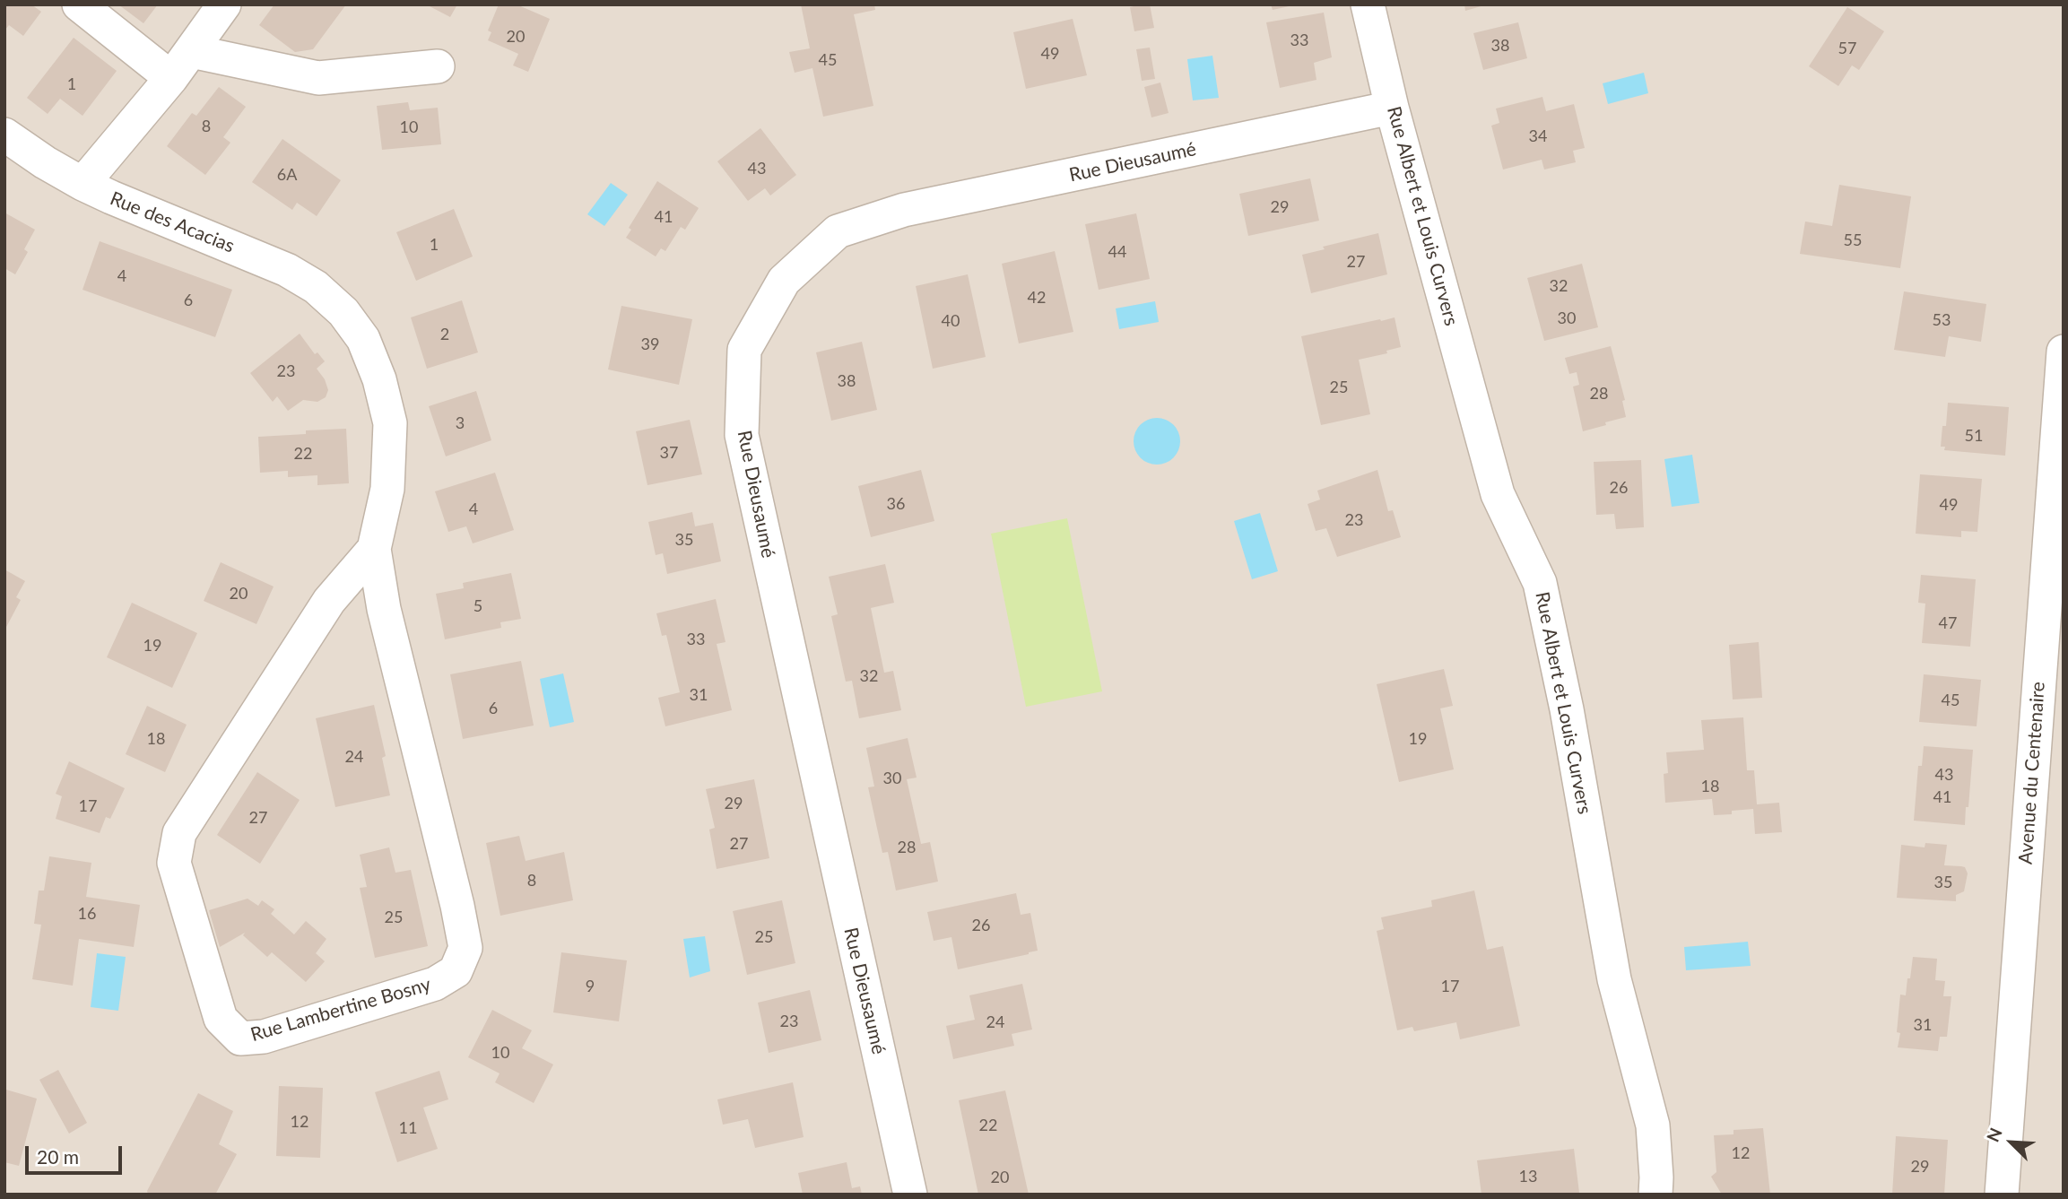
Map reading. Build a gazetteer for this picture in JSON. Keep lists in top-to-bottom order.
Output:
{
  "streets": {
    "street": [
      "Rue Dieusaumé",
      "Rue Albert et Louis Curvers",
      "Rue des Acacias",
      "Avenue du Centenaire",
      "Rue Lambertine Bosny"
    ]
  },
  "crossings": [
    ["Rue Dieusaumé", "Rue Albert et Louis Curvers"],
    ["Rue des Acacias", "Rue Lambertine Bosny"]
  ],
  "house_numbers": [
    "20",
    "33",
    "38",
    "57",
    "49",
    "45",
    "1",
    "8",
    "10",
    "34",
    "43",
    "6A",
    "29",
    "41",
    "55",
    "1",
    "44",
    "27",
    "4",
    "32",
    "42",
    "6",
    "30",
    "53",
    "40",
    "2",
    "39",
    "23",
    "38",
    "25",
    "28",
    "3",
    "51",
    "37",
    "22",
    "26",
    "36",
    "49",
    "4",
    "23",
    "35",
    "20",
    "5",
    "47",
    "33",
    "19",
    "32",
    "31",
    "45",
    "6",
    "18",
    "19",
    "24",
    "43",
    "30",
    "18",
    "41",
    "29",
    "17",
    "27",
    "27",
    "28",
    "8",
    "35",
    "16",
    "25",
    "26",
    "25",
    "9",
    "17",
    "23",
    "24",
    "31",
    "10",
    "12",
    "22",
    "11",
    "12",
    "29",
    "13",
    "20"
  ],
  "scale_bar": "20 m",
  "north": "top left"
}
